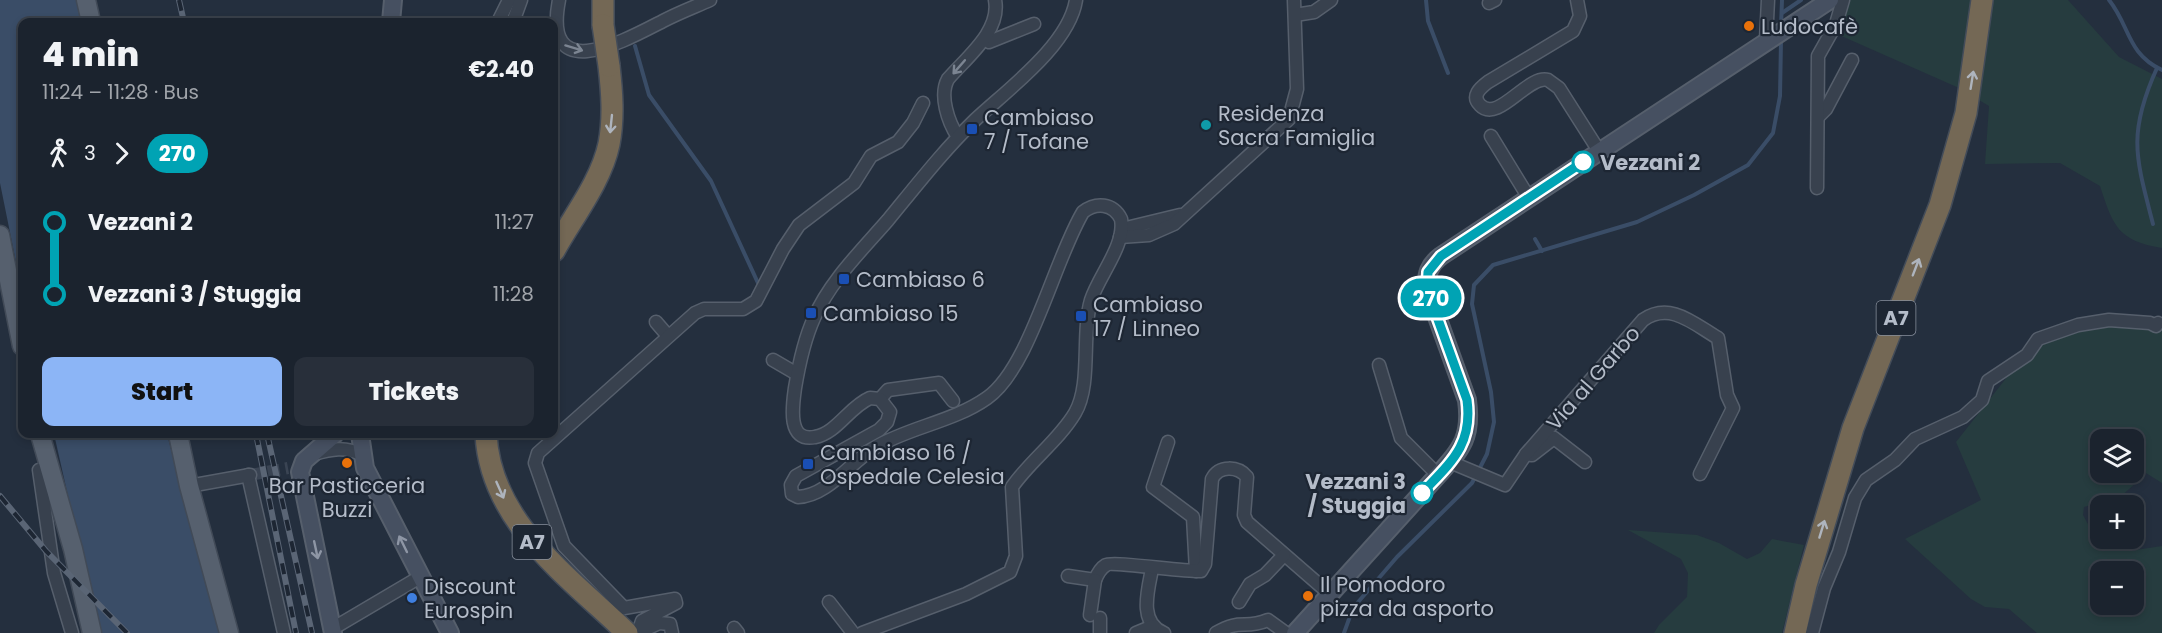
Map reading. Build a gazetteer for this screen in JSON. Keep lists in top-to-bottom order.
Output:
{
  "streets": {
    "highway": ["A7"],
    "street": ["Via al Garbo"]
  },
  "places": {
    "other": [
      "Ludocafè",
      "Residenza Sacra Famiglia",
      "Vezzani 2",
      "Bar Pasticceria Buzzi",
      "Vezzani 3 / Stuggia",
      "Il Pomodoro pizza da asporto",
      "Discount Eurospin"
    ],
    "transit": [
      "Cambiaso 7 / Tofane",
      "Cambiaso 6",
      "Cambiaso 15",
      "Cambiaso 17 / Linneo",
      "Cambiaso 16 / Ospedale Celesia"
    ]
  },
  "lines": ["bus line 270"],
  "page": {
    "on_map": "270",
    "heading": ["4 min", "11:24 – 11:28 · Bus", "€2.40"],
    "legs": ["3", "270"],
    "list": [
      {
        "name": "Vezzani 2",
        "value": "11:27"
      },
      {
        "name": "Vezzani 3 / Stuggia",
        "value": "11:28"
      }
    ],
    "buttons": ["Start", "Tickets"],
    "map_buttons": ["+", "−"]
  }
}
